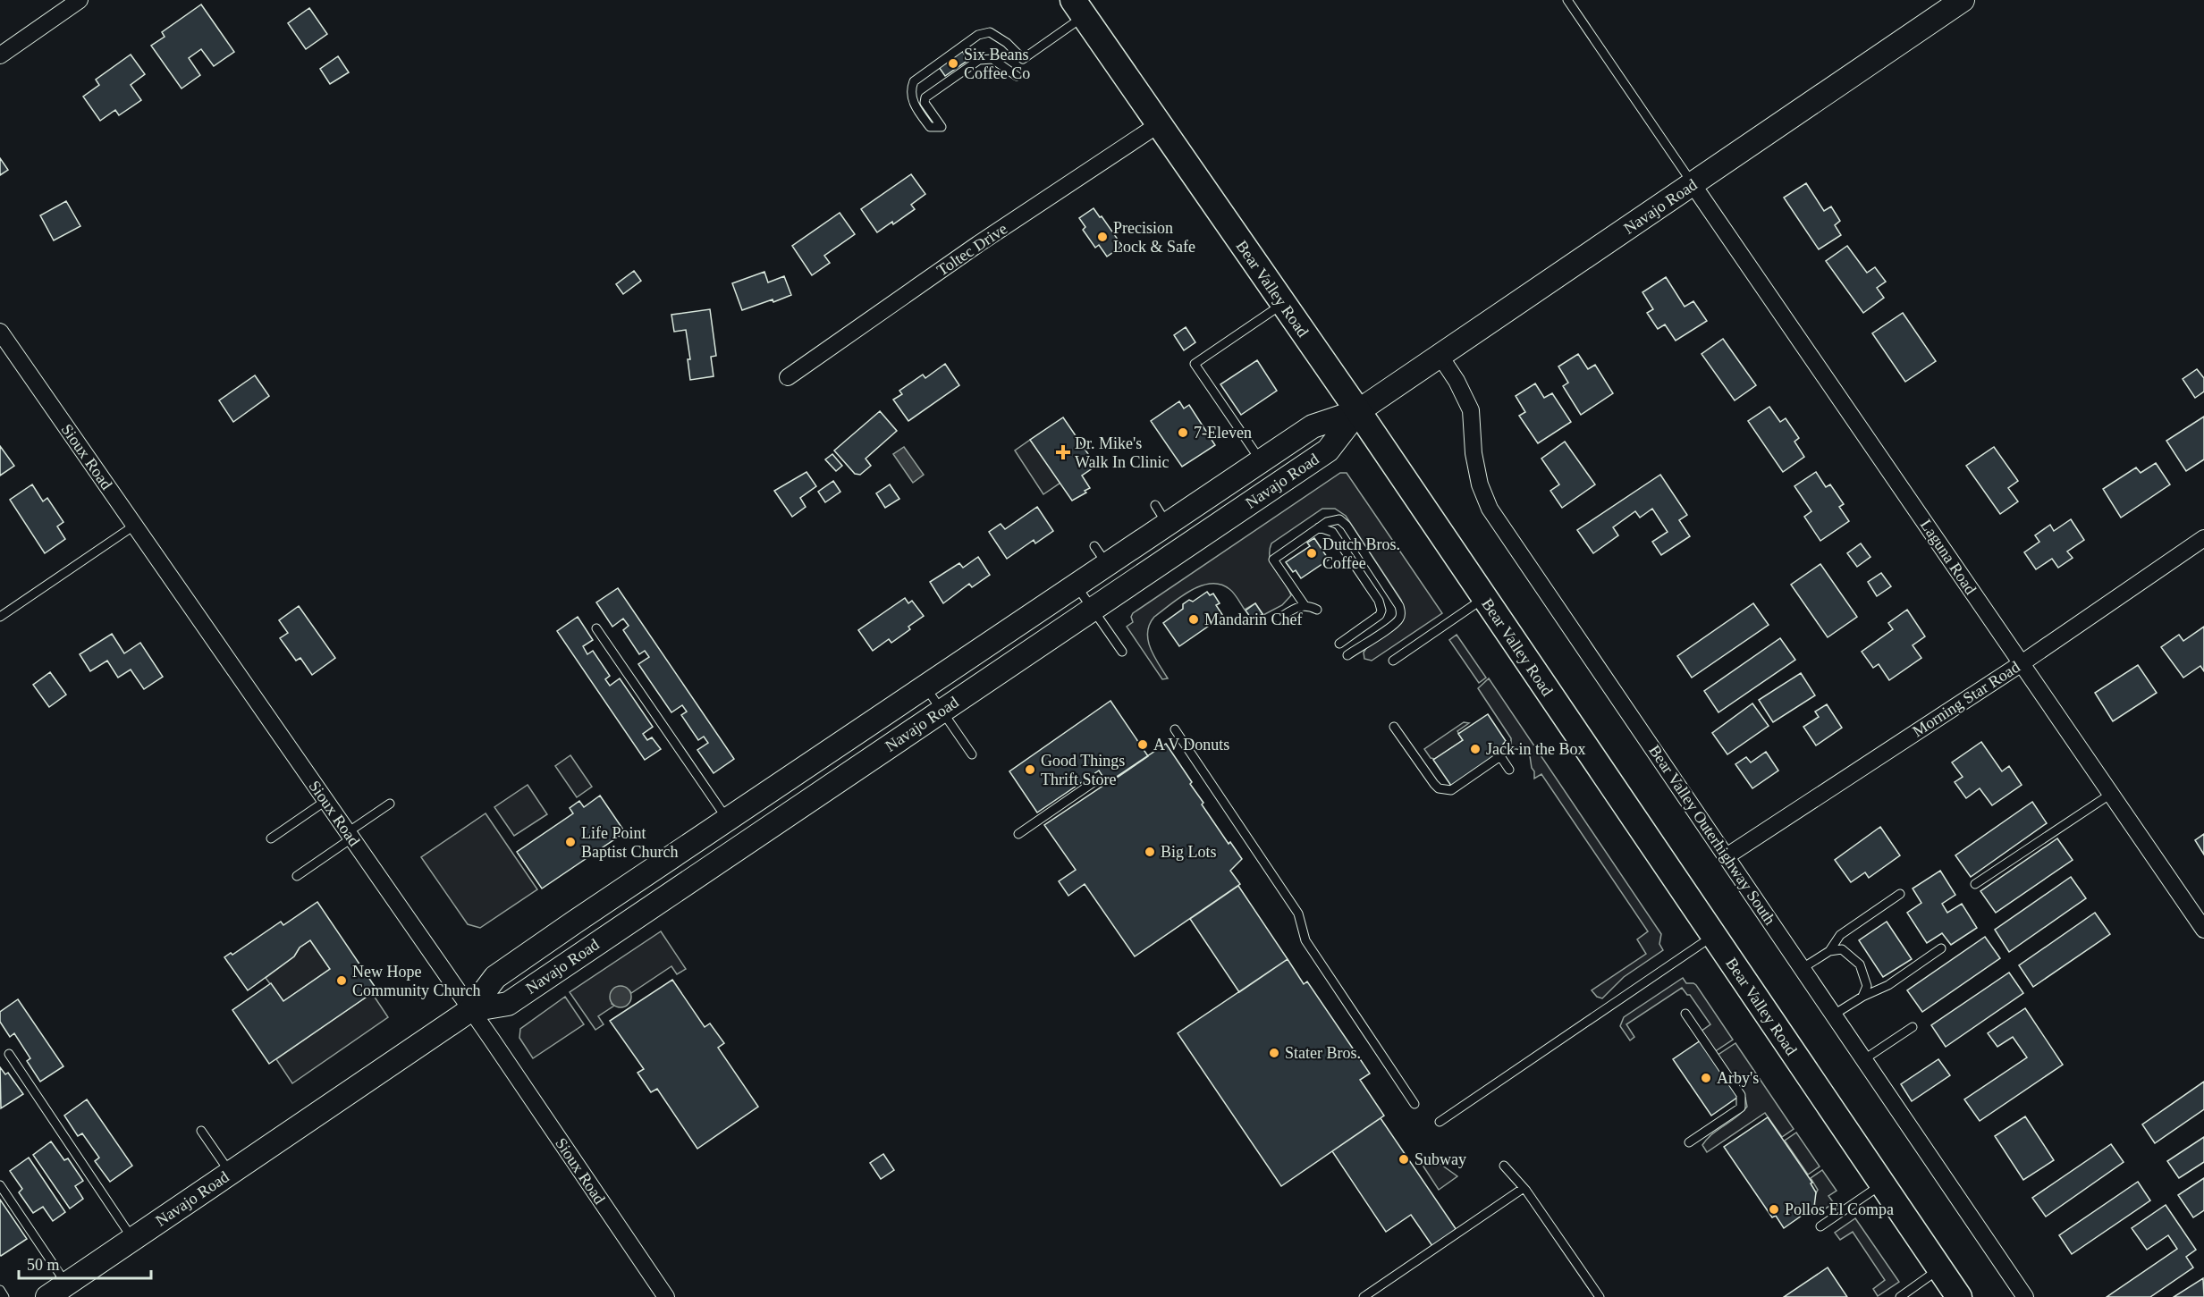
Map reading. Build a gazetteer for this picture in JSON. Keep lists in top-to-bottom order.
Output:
{
  "streets": {
    "main road": ["Navajo Road", "Bear Valley Road"],
    "street": [
      "Toltec Drive",
      "Sioux Road",
      "Laguna Road",
      "Morning Star Road",
      "Bear Valley Outerhighway South"
    ]
  },
  "crossings": [
    ["Navajo Road", "Bear Valley Road"],
    ["Navajo Road", "Sioux Road"],
    ["Navajo Road", "Laguna Road"],
    ["Navajo Road", "Bear Valley Outerhighway South"],
    ["Toltec Drive", "Bear Valley Road"],
    ["Laguna Road", "Morning Star Road"],
    ["Morning Star Road", "Bear Valley Outerhighway South"]
  ],
  "places": {
    "other": [
      "Six Beans Coffee Co",
      "Precision Lock & Safe",
      "7-Eleven",
      "Dutch Bros. Coffee",
      "Mandarin Chef",
      "A V Donuts",
      "Jack in the Box",
      "Good Things Thrift Store",
      "Life Point Baptist Church",
      "Big Lots",
      "New Hope Community Church",
      "Stater Bros.",
      "Arby's",
      "Subway",
      "Pollos El Compa"
    ],
    "health": ["Dr. Mike's Walk In Clinic"]
  },
  "scale_bar": "50 m"
}
